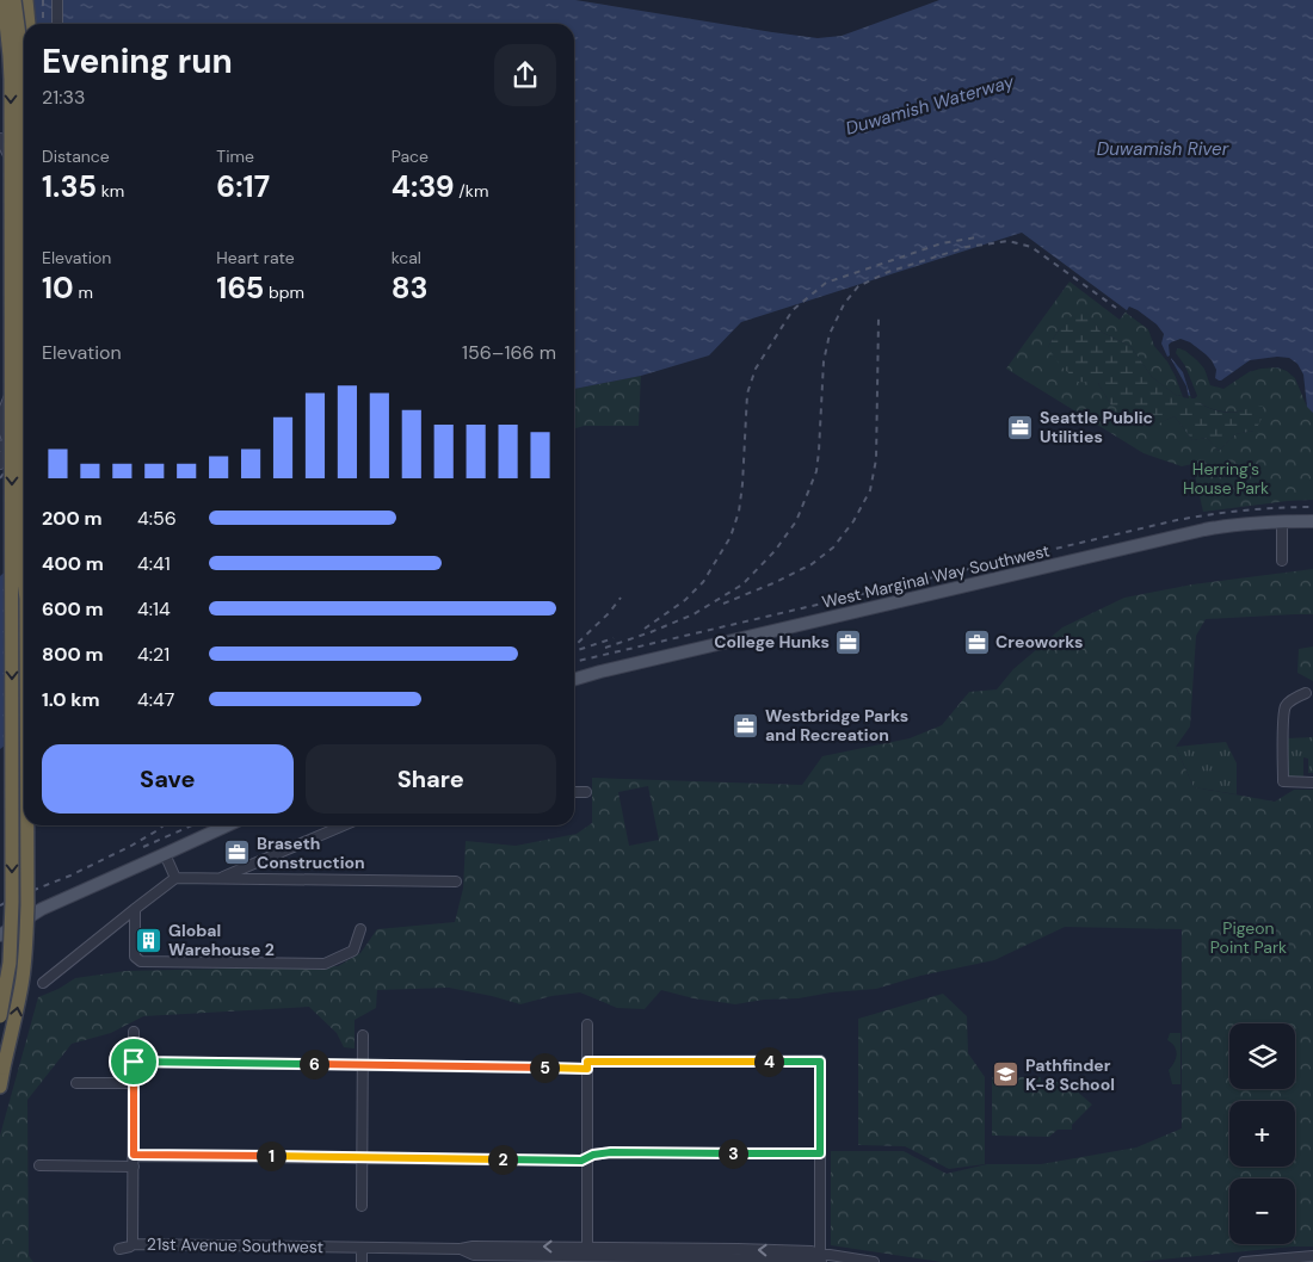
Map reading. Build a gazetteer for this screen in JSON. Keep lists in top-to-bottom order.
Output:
{
  "streets": {
    "main road": ["West Marginal Way Southwest"],
    "street": ["21st Avenue Southwest"]
  },
  "water": ["Duwamish Waterway", "Duwamish River"],
  "parks": ["Herring's House Park", "Pigeon Point Park"],
  "places": {
    "office": [
      "Seattle Public Utilities",
      "College Hunks",
      "Creoworks",
      "Westbridge Parks and Recreation",
      "Braseth Construction"
    ],
    "building": ["Global Warehouse 2"],
    "school or university": ["Pathfinder K-8 School"]
  },
  "page": {
    "heading": ["Evening run", "21:33"],
    "stats": [
      ["Distance", "1.35 km"],
      ["Time", "6:17"],
      ["Pace", "4:39 /km"],
      ["Elevation", "10 m"],
      ["Heart rate", "165 bpm"],
      ["kcal", "83"]
    ],
    "chart": ["Elevation", "156–166 m"],
    "list": [
      {
        "name": "200 m",
        "note": "4:56"
      },
      {
        "name": "400 m",
        "note": "4:41"
      },
      {
        "name": "600 m",
        "note": "4:14"
      },
      {
        "name": "800 m",
        "note": "4:21"
      },
      {
        "name": "1.0 km",
        "note": "4:47"
      }
    ],
    "buttons": ["Save", "Share"],
    "map_buttons": ["+", "−"],
    "pins": [
      "4",
      "6",
      "5",
      "3",
      "1",
      "2"
    ]
  }
}
